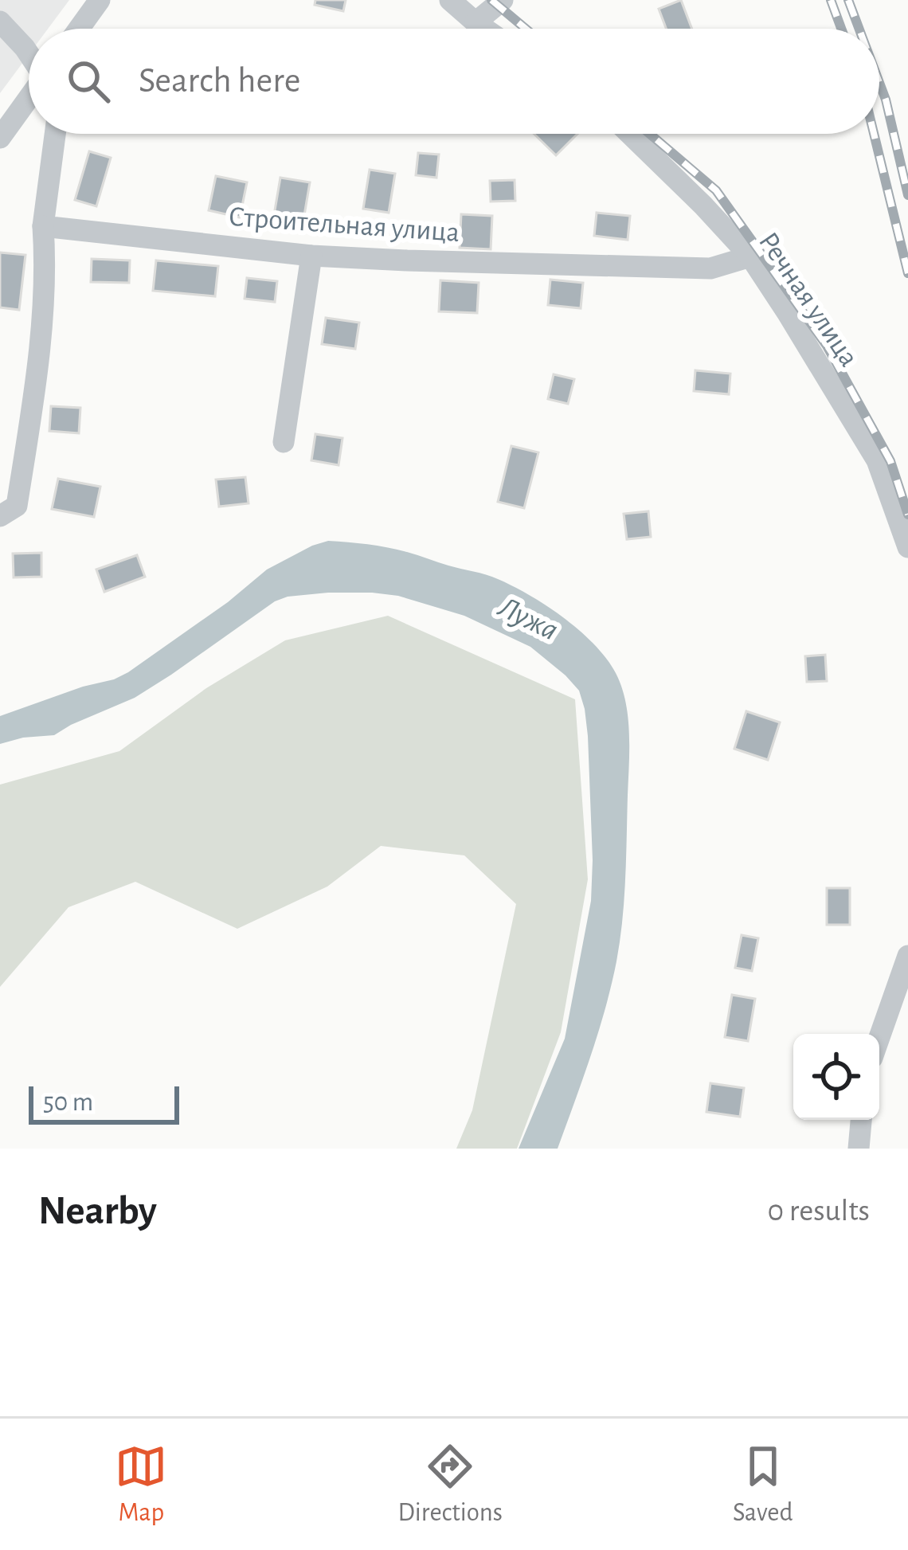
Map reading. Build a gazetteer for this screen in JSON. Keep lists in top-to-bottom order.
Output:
{
  "streets": {
    "street": ["Строительная улица", "Речная улица"]
  },
  "crossings": [
    ["Строительная улица", "Речная улица"]
  ],
  "water": ["Лужа"],
  "scale_bar": "50 m",
  "page": {
    "search": "Search here",
    "scale": "50 m",
    "heading": ["Nearby", "0 results"],
    "nav": ["Map", "Directions", "Saved"]
  }
}
